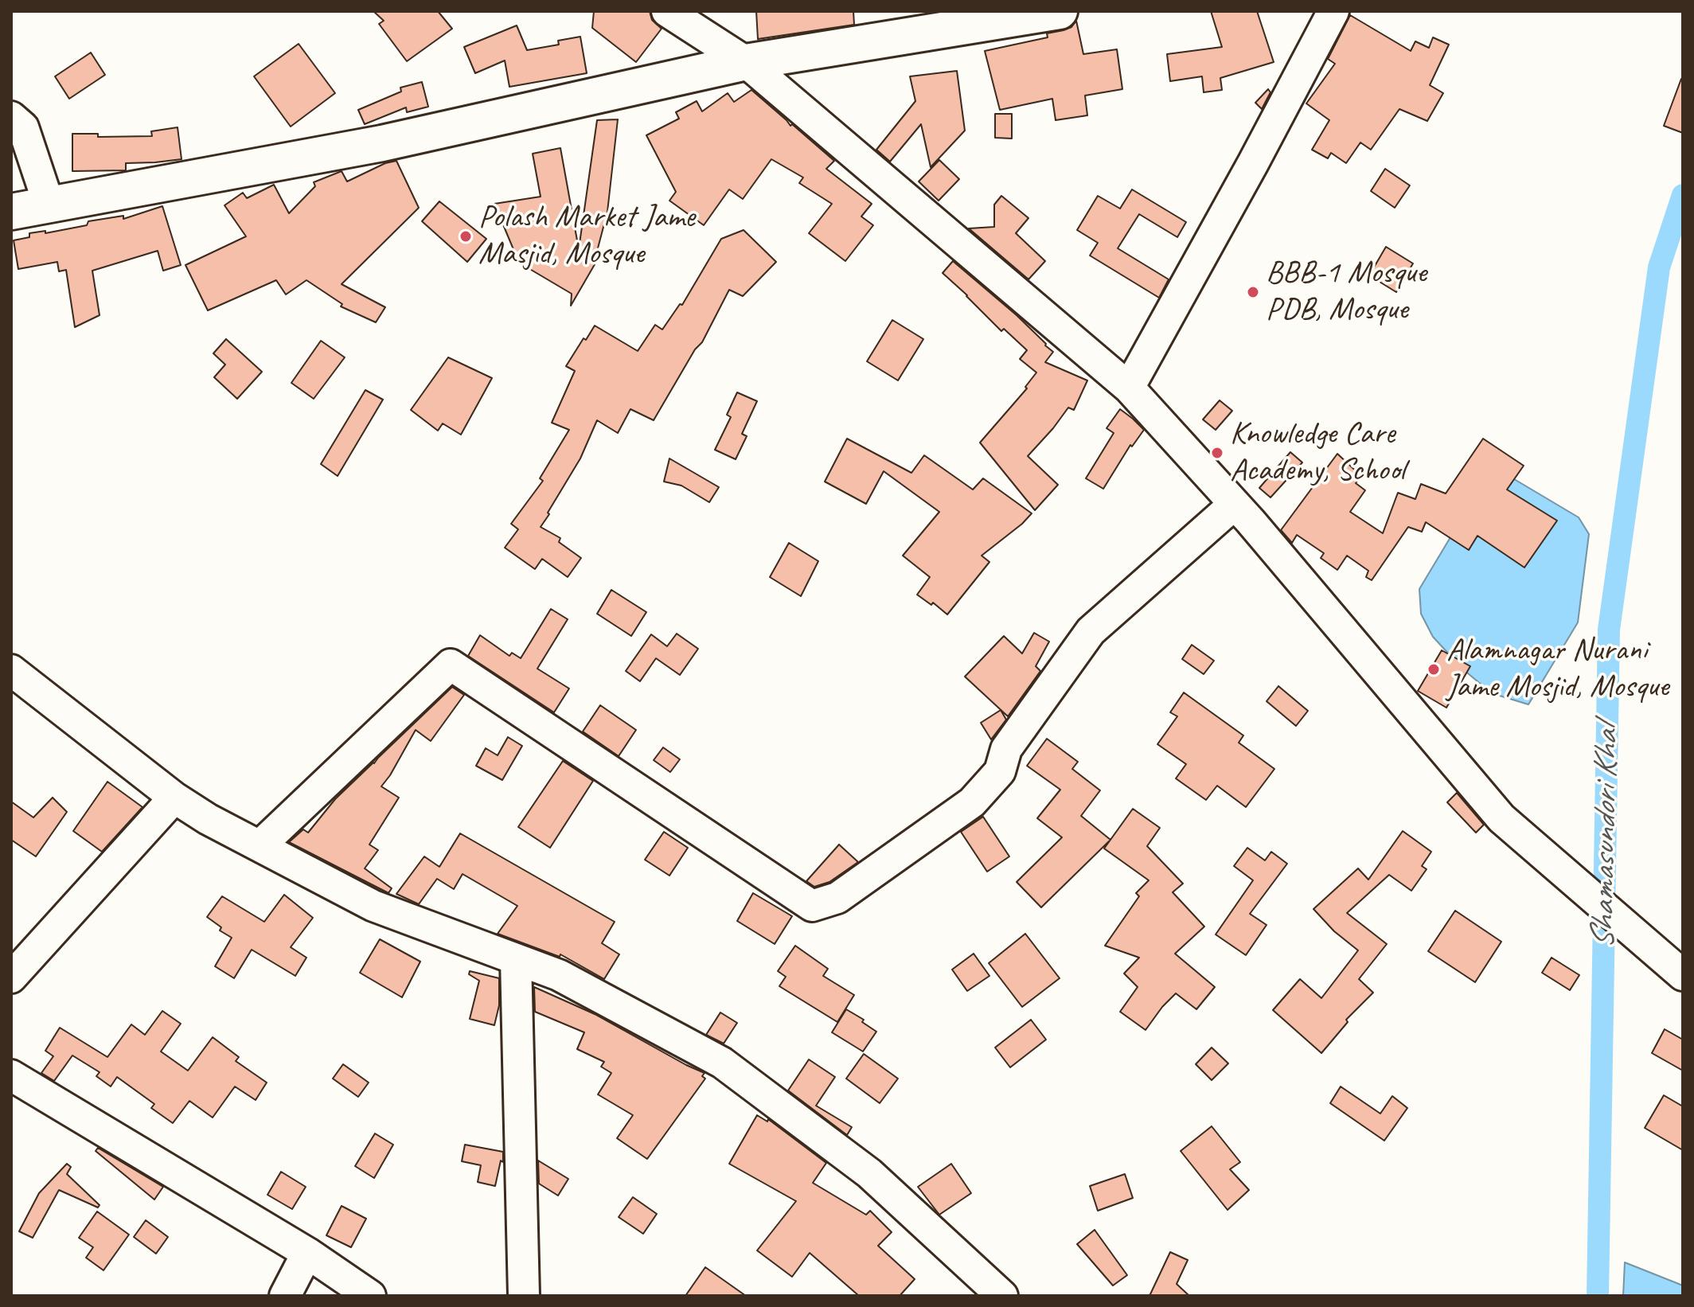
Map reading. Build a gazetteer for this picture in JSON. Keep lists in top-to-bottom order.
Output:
{
  "water": ["Shamasundori Khal"],
  "places": [
    "Polash Market Jame Masjid, Mosque",
    "BBB-1 Mosque PDB, Mosque",
    "Knowledge Care Academy, School",
    "Alamnagar Nurani Jame Mosjid, Mosque"
  ]
}
